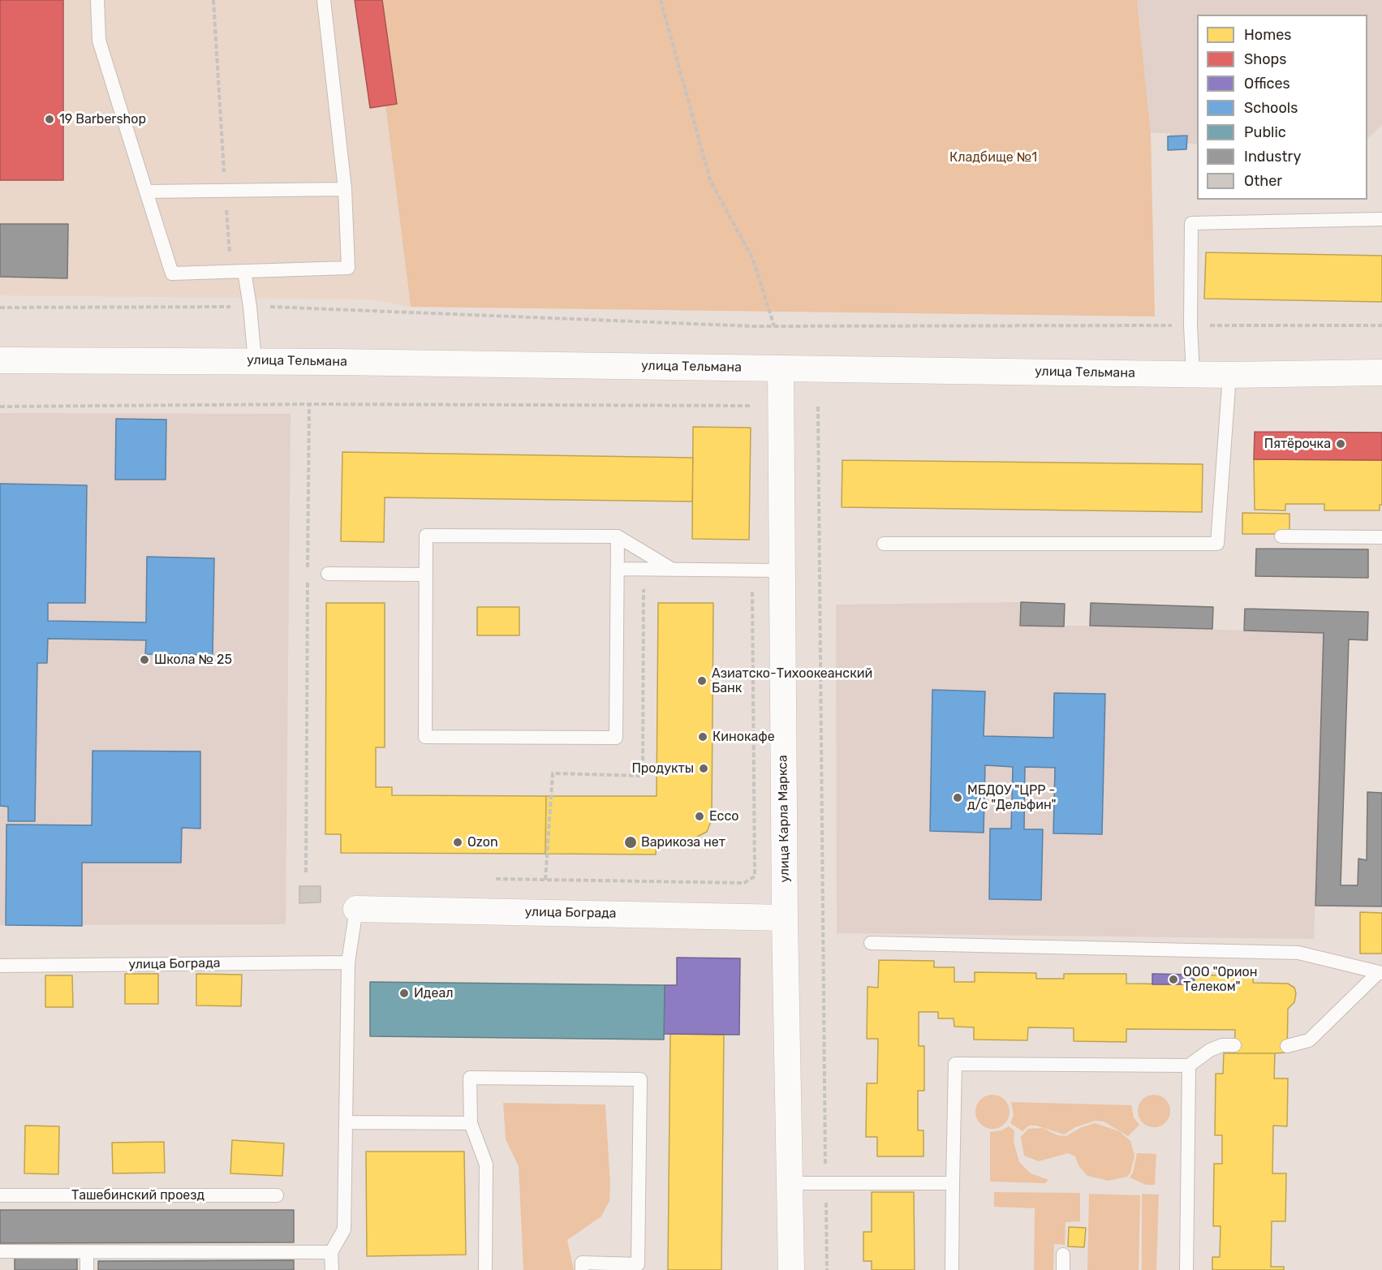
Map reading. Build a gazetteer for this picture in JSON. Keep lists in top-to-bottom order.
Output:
{
  "streets": {
    "street": ["улица Тельмана", "улица Карла Маркса", "улица Бограда"],
    "lane": ["Ташебинский проезд"]
  },
  "crossings": [
    ["улица Тельмана", "улица Карла Маркса"],
    ["улица Карла Маркса", "улица Бограда"]
  ],
  "parks": ["Кладбище №1"],
  "places": [
    "19 Barbershop",
    "Пятёрочка",
    "Школа № 25",
    "Азиатско-Тихоокеанский Банк",
    "Кинокафе",
    "Продукты",
    "МБДОУ \"ЦРР - д/с \"Дельфин\"",
    "Ecco",
    "Ozon",
    "Варикоза нет",
    "ООО \"Орион Телеком\"",
    "Идеал"
  ],
  "legend": [
    "Homes",
    "Shops",
    "Offices",
    "Schools",
    "Public",
    "Industry",
    "Other"
  ]
}
